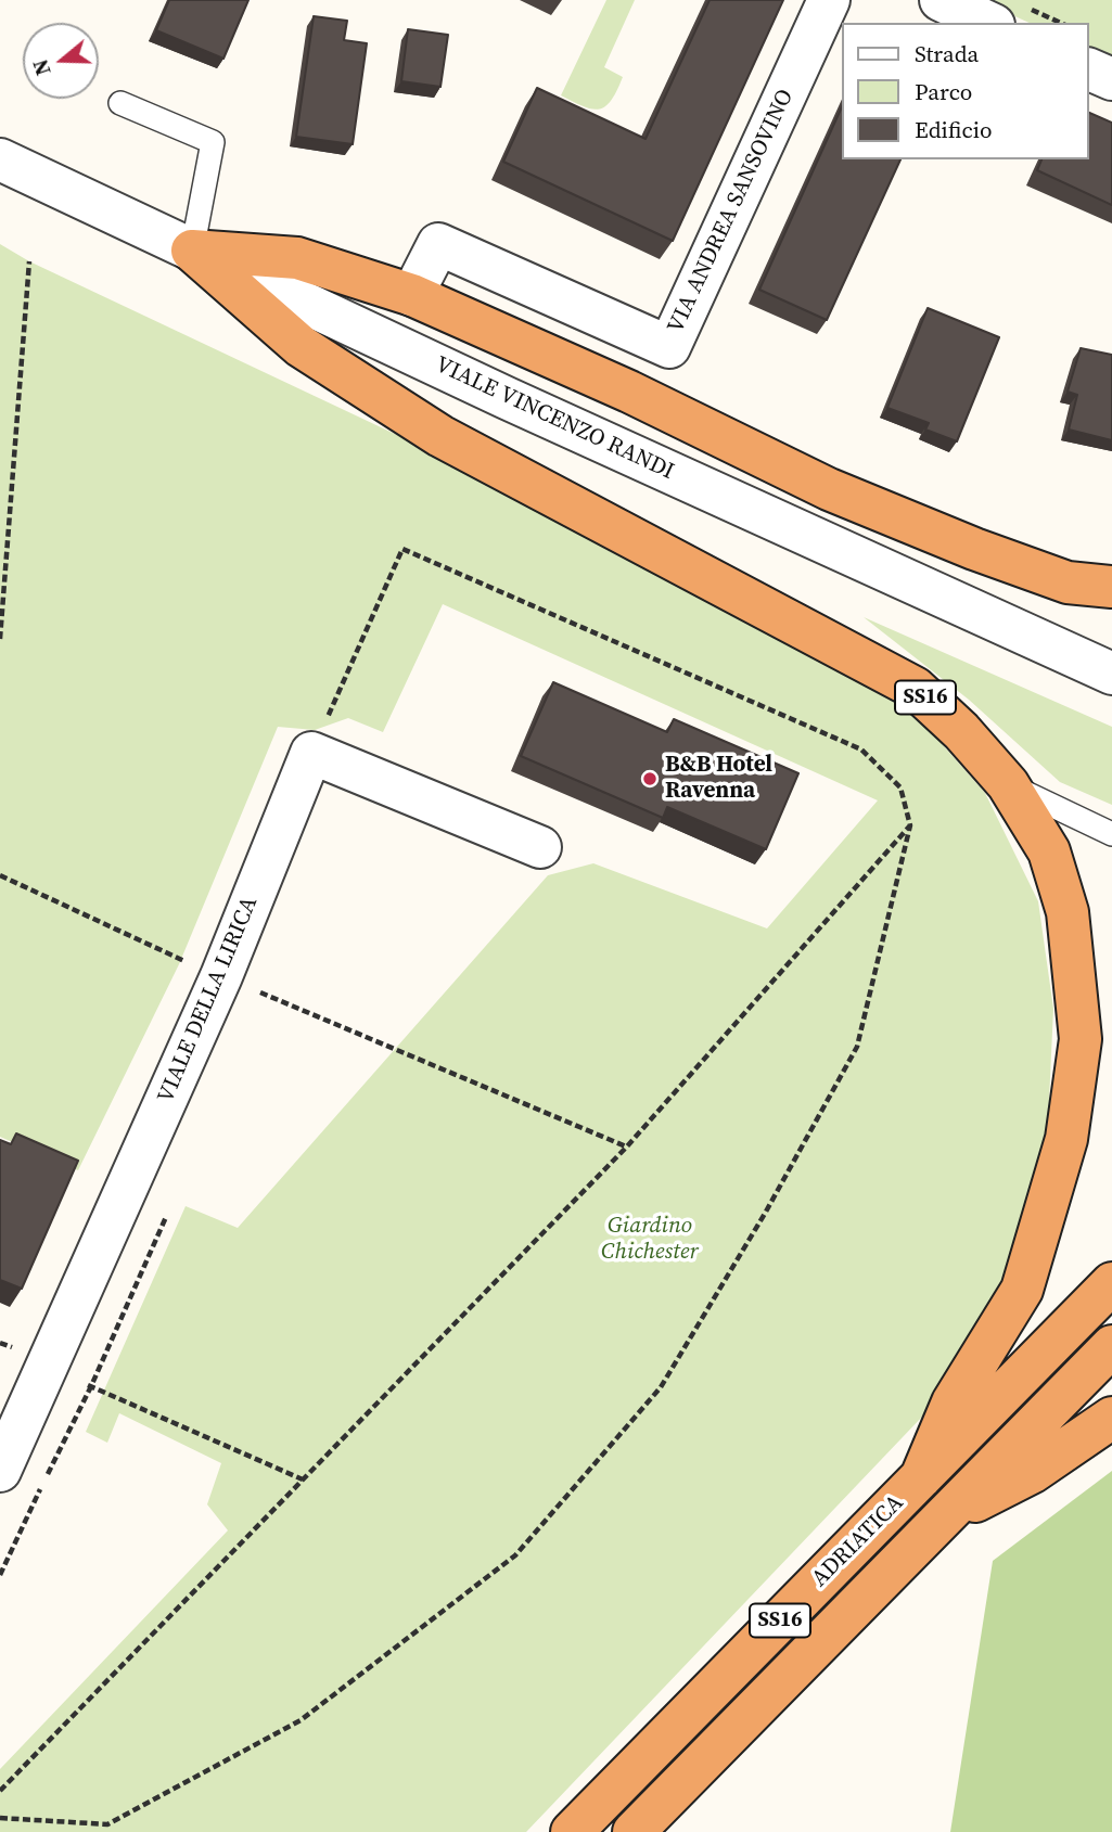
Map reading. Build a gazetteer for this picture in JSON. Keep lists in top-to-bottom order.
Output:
{
  "streets": {
    "highway": ["SS16", "ADRIATICA"],
    "street": ["VIA ANDREA SANSOVINO", "VIALE VINCENZO RANDI", "VIALE DELLA LIRICA"]
  },
  "crossings": [
    ["VIALE VINCENZO RANDI", "SS16"],
    ["SS16", "ADRIATICA"]
  ],
  "parks": ["Giardino Chichester"],
  "places": ["B&B Hotel Ravenna"],
  "legend": ["Strada", "Parco", "Edificio"],
  "north": "left"
}
